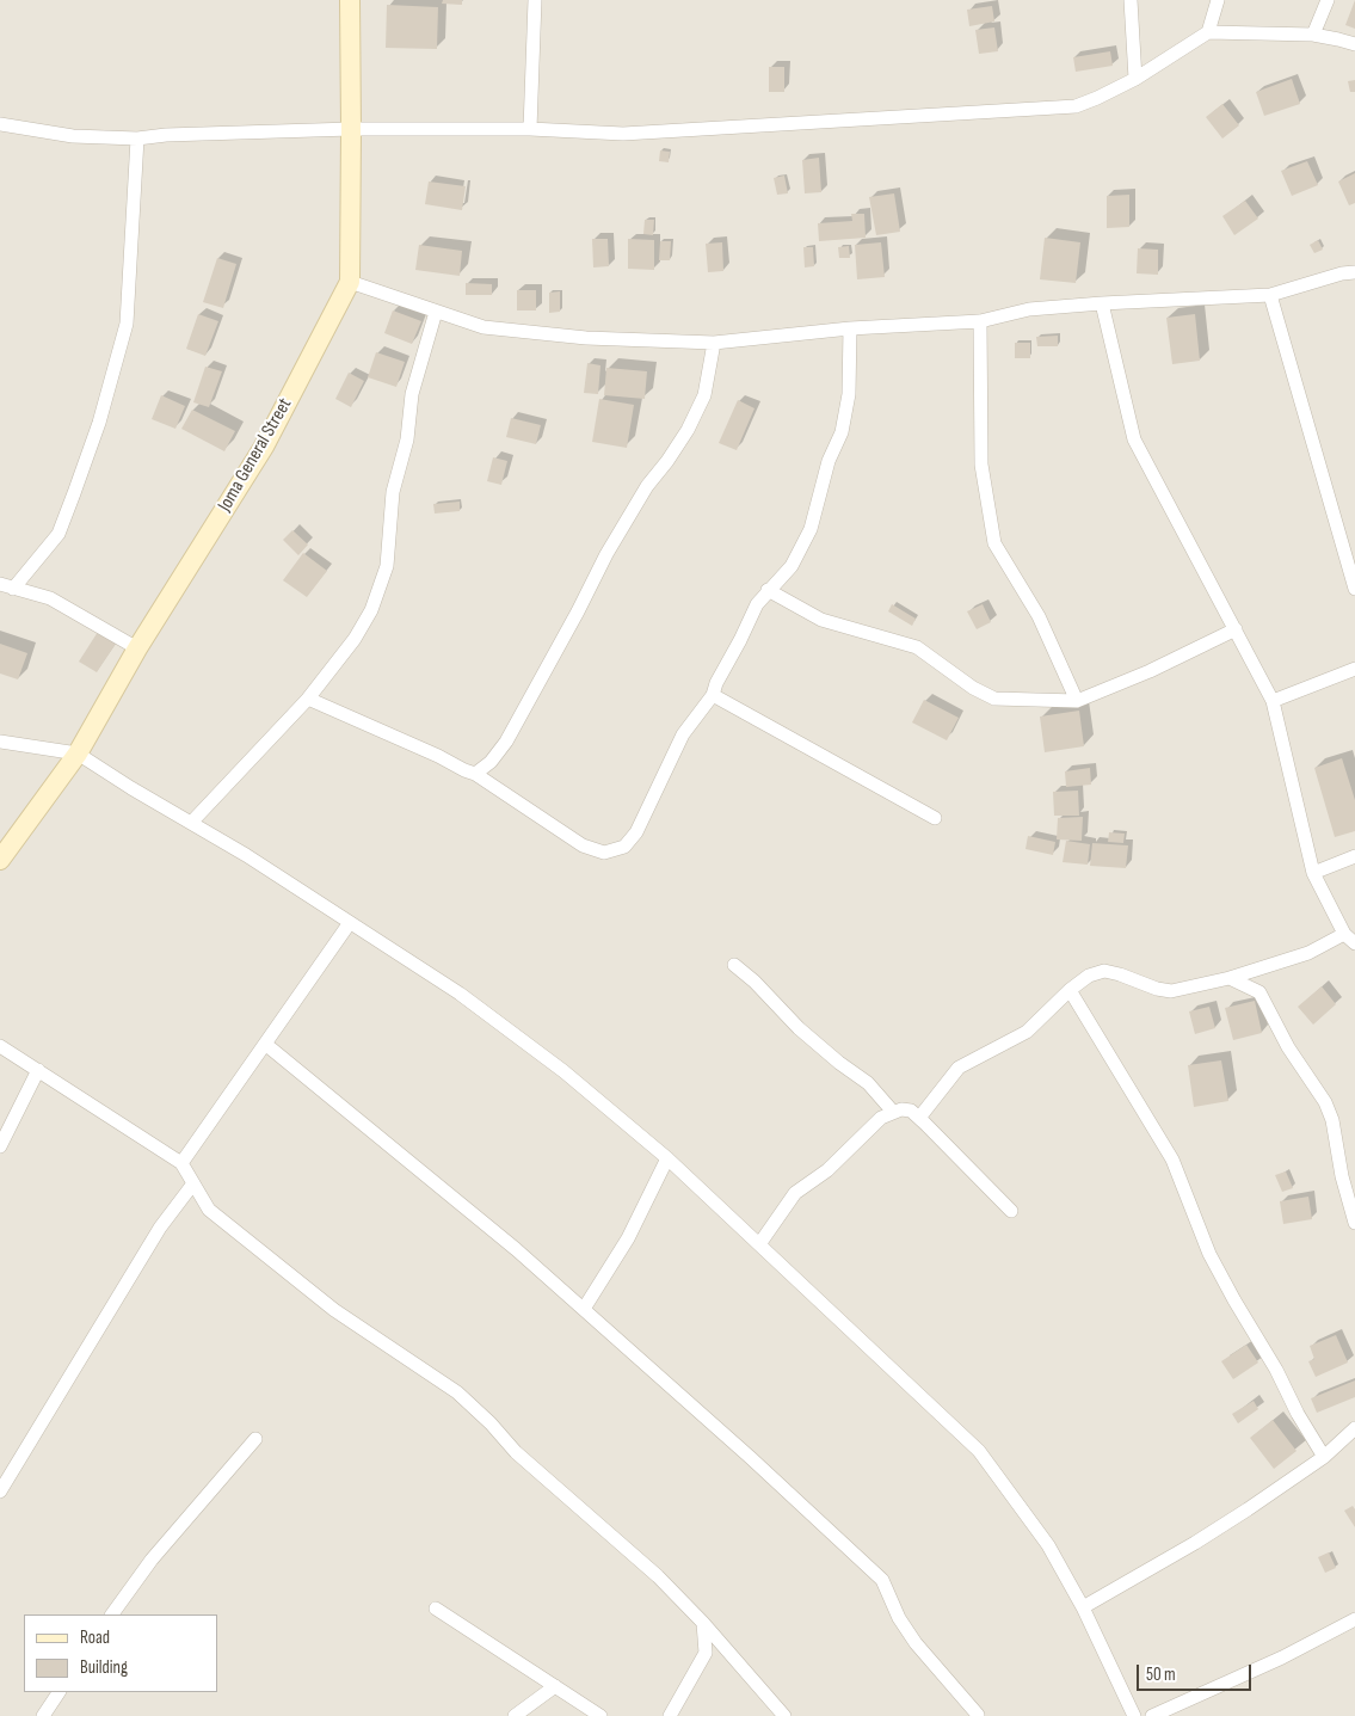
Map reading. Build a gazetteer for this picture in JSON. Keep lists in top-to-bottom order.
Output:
{
  "streets": {
    "street": ["Joma General Street"]
  },
  "legend": ["Road", "Building"],
  "scale_bar": "50 m"
}
